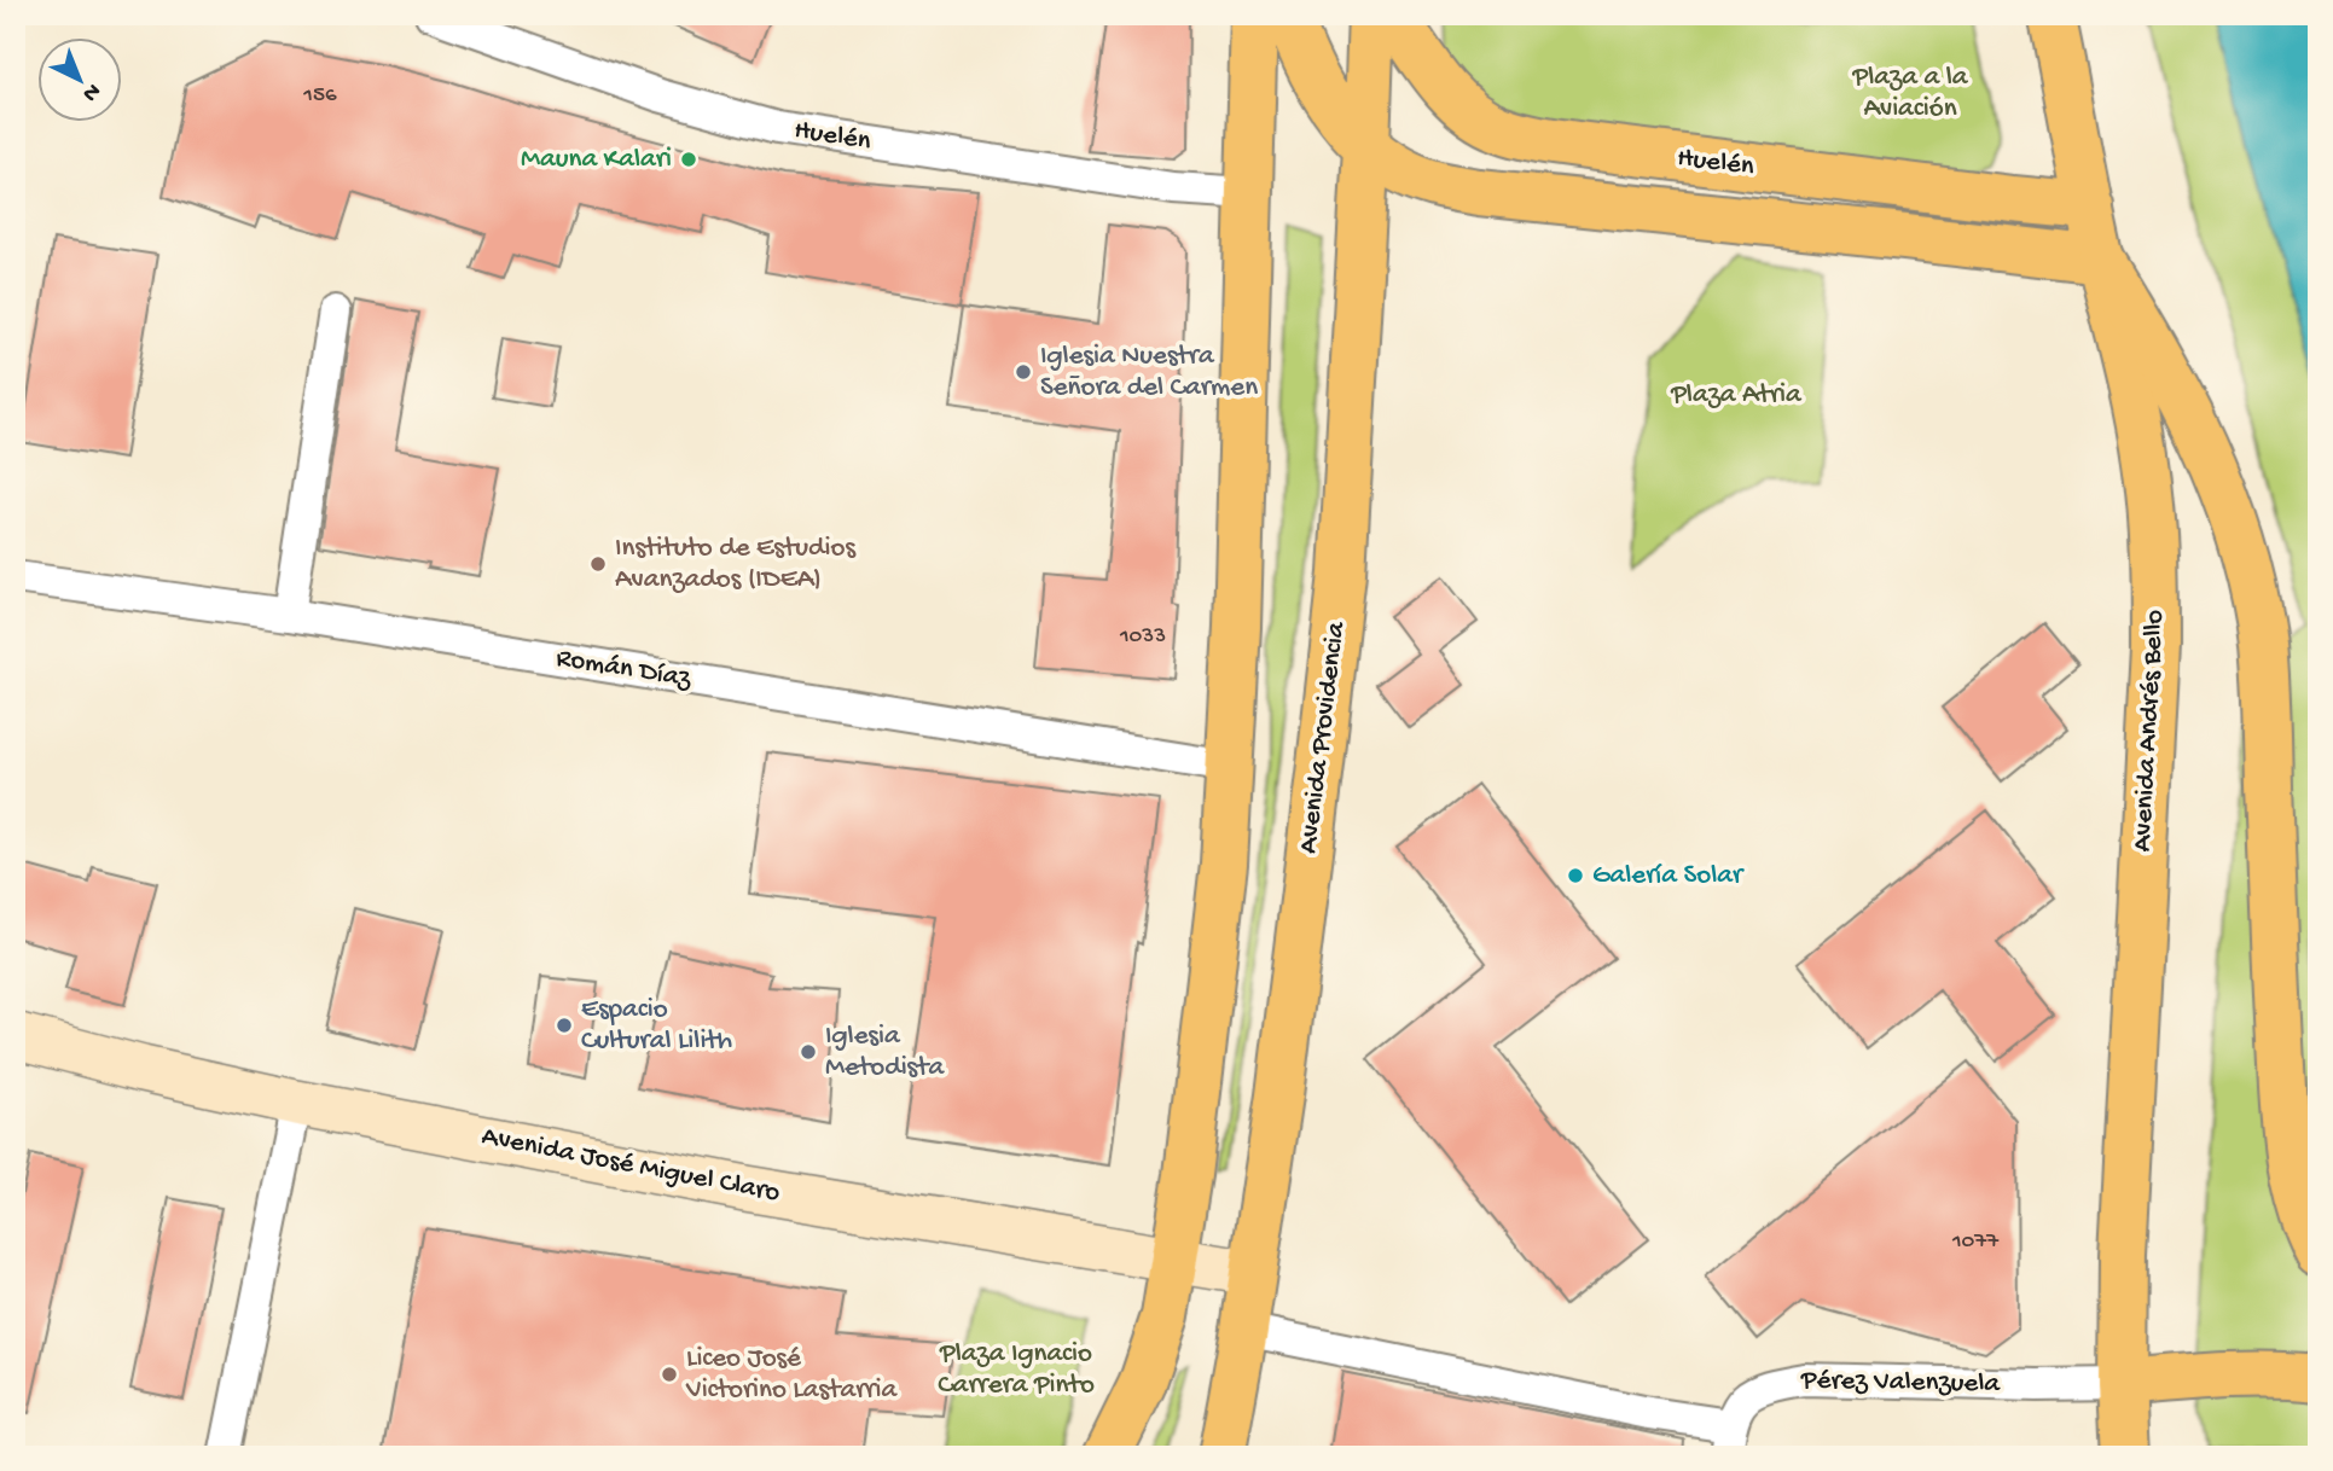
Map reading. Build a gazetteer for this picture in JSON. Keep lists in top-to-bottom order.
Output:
{
  "streets": {
    "main road": ["Huelén", "Avenida Andrés Bello", "Avenida Providencia"],
    "street": ["Román Díaz", "Avenida José Miguel Claro", "Pérez Valenzuela"]
  },
  "crossings": [
    ["Huelén", "Avenida Andrés Bello"],
    ["Huelén", "Avenida Providencia"],
    ["Avenida Andrés Bello", "Pérez Valenzuela"],
    ["Avenida Providencia", "Avenida José Miguel Claro"]
  ],
  "parks": ["Plaza a la Aviación", "Plaza Atria", "Plaza Ignacio Carrera Pinto"],
  "places": [
    "Mauna Kalari",
    "Iglesia Nuestra Señora del Carmen",
    "Instituto de Estudios Avanzados (IDEA)",
    "Galería Solar",
    "Espacio Cultural Lilith",
    "Iglesia Metodista",
    "Liceo José Victorino Lastarria"
  ],
  "house_numbers": ["156", "1033", "1077"],
  "north": "bottom right"
}
